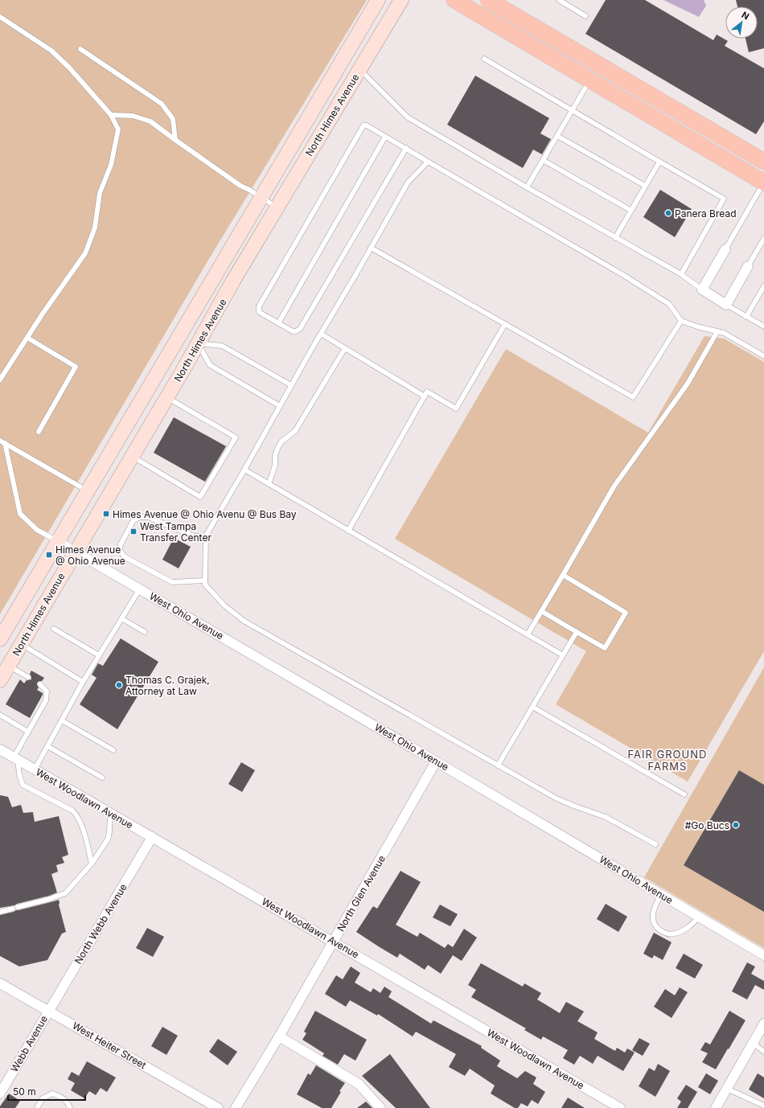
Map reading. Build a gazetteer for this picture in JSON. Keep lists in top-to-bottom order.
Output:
{
  "streets": {
    "street": [
      "North Himes Avenue",
      "West Ohio Avenue",
      "West Woodlawn Avenue",
      "North Glen Avenue",
      "North Webb Avenue",
      "Webb Avenue",
      "West Heiter Street"
    ]
  },
  "crossings": [
    ["North Himes Avenue", "West Ohio Avenue"],
    ["West Ohio Avenue", "North Glen Avenue"],
    ["West Woodlawn Avenue", "North Glen Avenue"],
    ["West Woodlawn Avenue", "North Webb Avenue"],
    ["North Webb Avenue", "Webb Avenue"],
    ["North Webb Avenue", "West Heiter Street"],
    ["Webb Avenue", "West Heiter Street"]
  ],
  "districts": ["FAIR GROUND FARMS"],
  "places": {
    "other": ["Panera Bread", "Thomas C. Grajek, Attorney at Law", "#Go Bucs"],
    "transit": ["Himes Avenue @ Ohio Avenu @ Bus Bay", "West Tampa Transfer Center", "Himes Avenue @ Ohio Avenue"]
  },
  "scale_bar": "50 m",
  "north": "top right"
}
